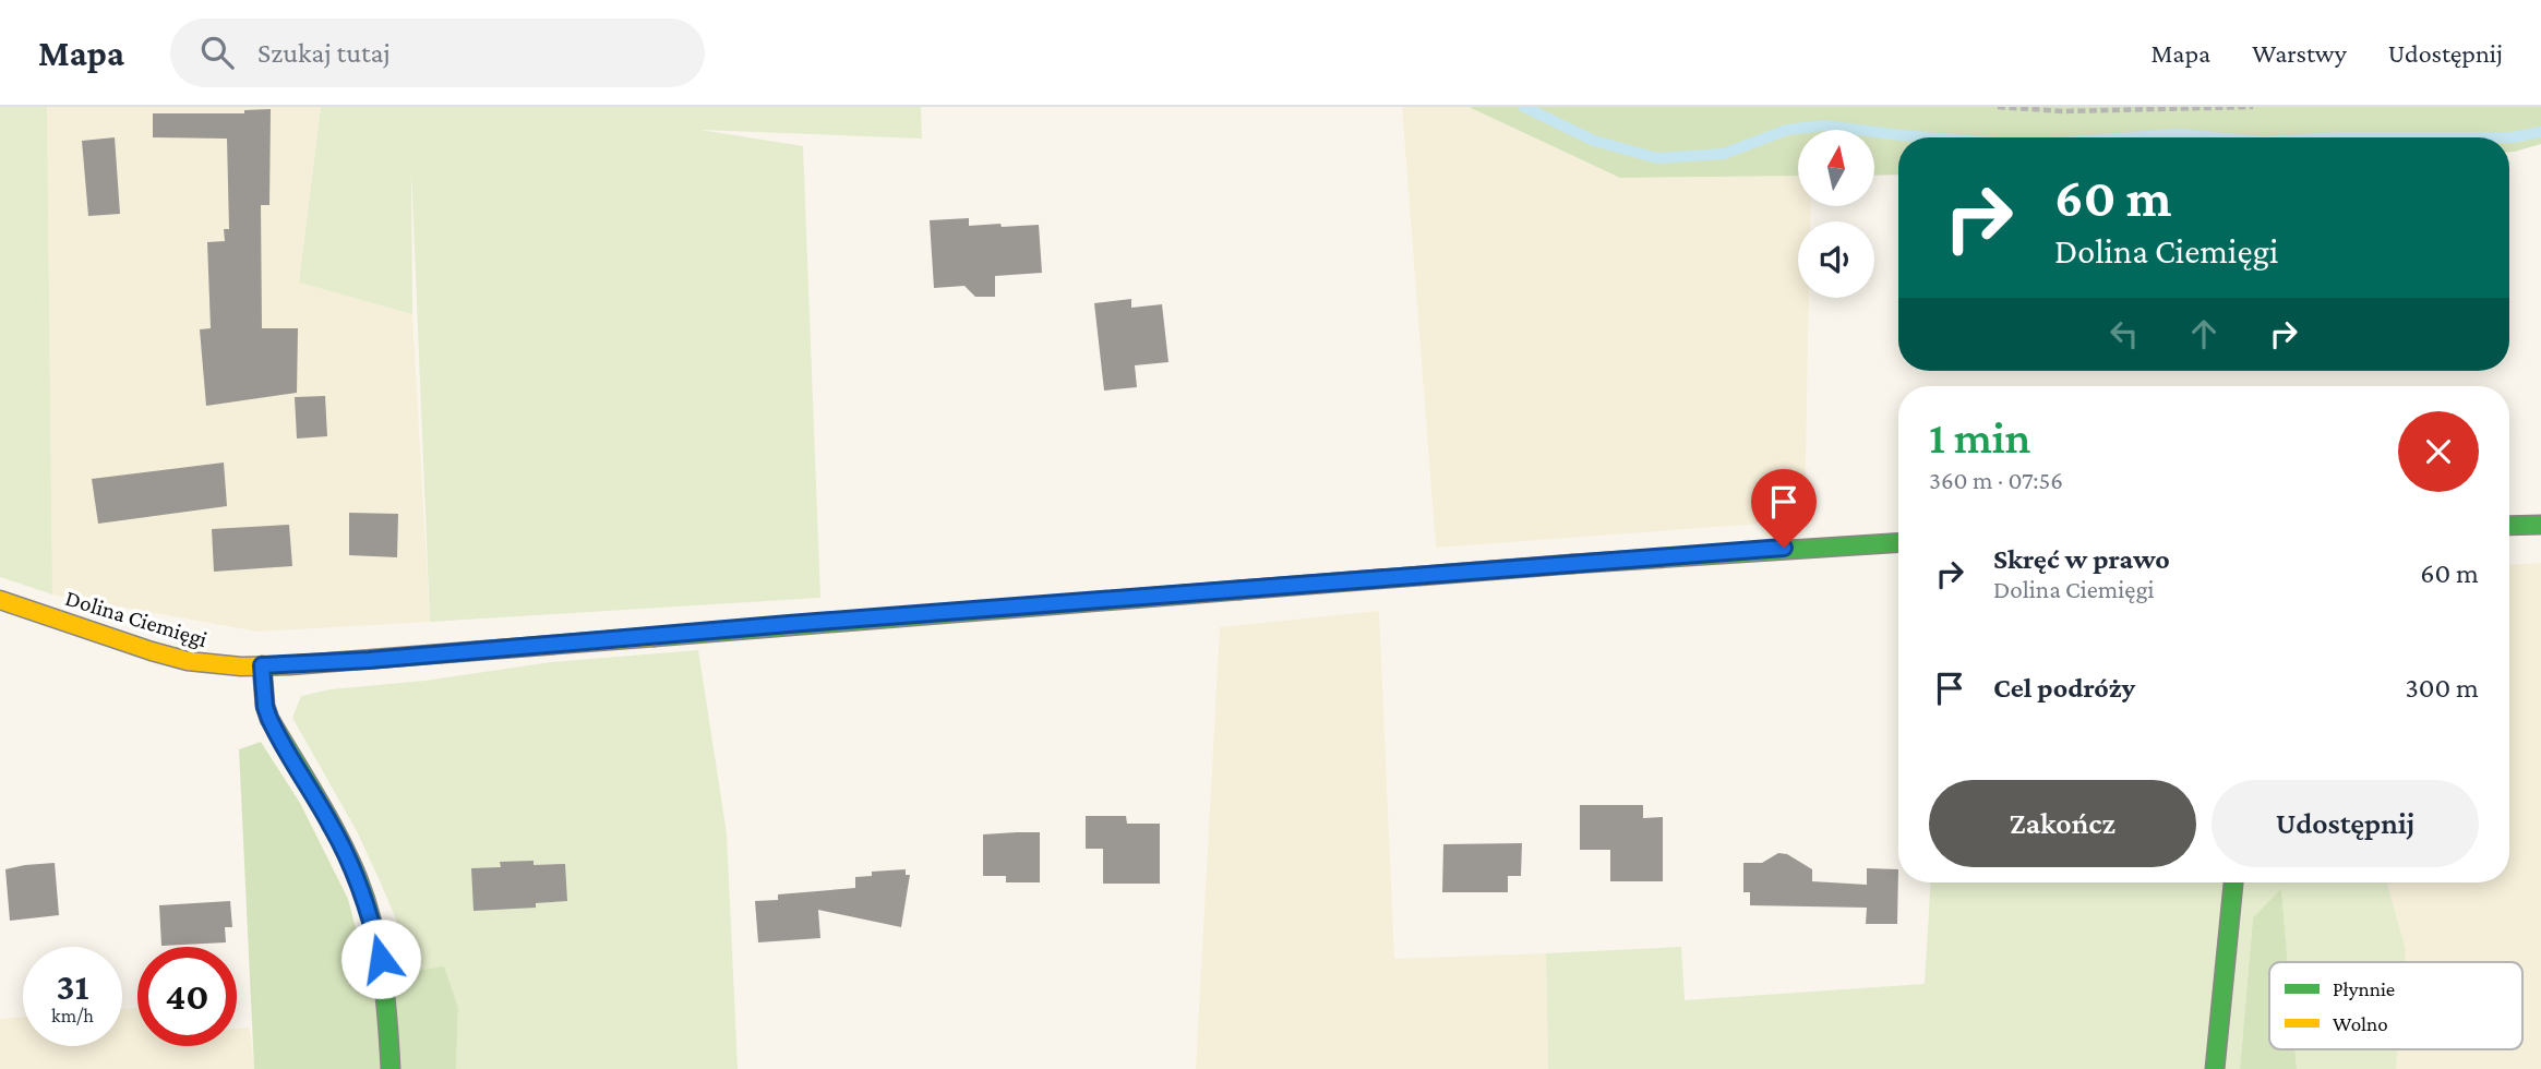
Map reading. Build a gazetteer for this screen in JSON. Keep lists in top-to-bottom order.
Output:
{
  "streets": {
    "street": ["Dolina Ciemięgi"]
  },
  "legend": ["Płynnie", "Wolno"],
  "north": "top",
  "page": {
    "header": "Mapa",
    "search": "Szukaj tutaj",
    "nav": ["Mapa", "Warstwy", "Udostępnij"],
    "turn": ["60 m", "Dolina Ciemięgi"],
    "heading": ["1 min", "360 m · 07:56"],
    "list": [
      {
        "name": "Skręć w prawo",
        "note": "Dolina Ciemięgi",
        "value": "60 m"
      },
      {
        "name": "Cel podróży",
        "value": "300 m"
      }
    ],
    "buttons": ["Zakończ", "Udostępnij"],
    "speed": "31 km/h",
    "limit": "40"
  }
}
